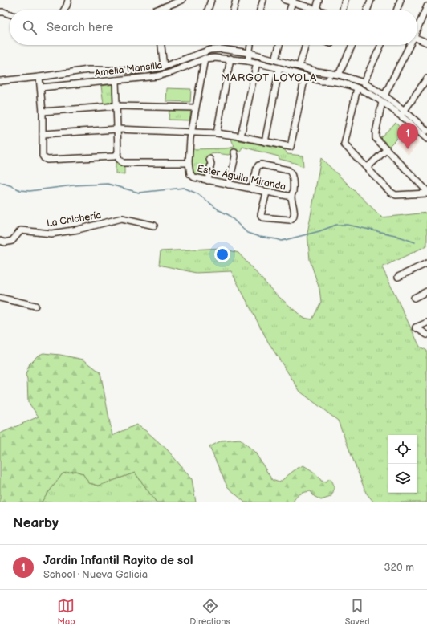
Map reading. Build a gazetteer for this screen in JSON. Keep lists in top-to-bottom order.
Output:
{
  "streets": {
    "street": ["Amelia Mansilla", "Ester Águila Miranda", "La Chichería"]
  },
  "crossings": [
    ["Amelia Mansilla", "Ester Águila Miranda"]
  ],
  "districts": ["MARGOT LOYOLA"],
  "page": {
    "search": "Search here",
    "pins": "1",
    "heading": "Nearby",
    "list": [
      {
        "mark": "1",
        "name": "Jardin Infantil Rayito de sol",
        "note": "School · Nueva Galicia",
        "value": "320 m"
      }
    ],
    "nav": ["Map", "Directions", "Saved"]
  }
}
